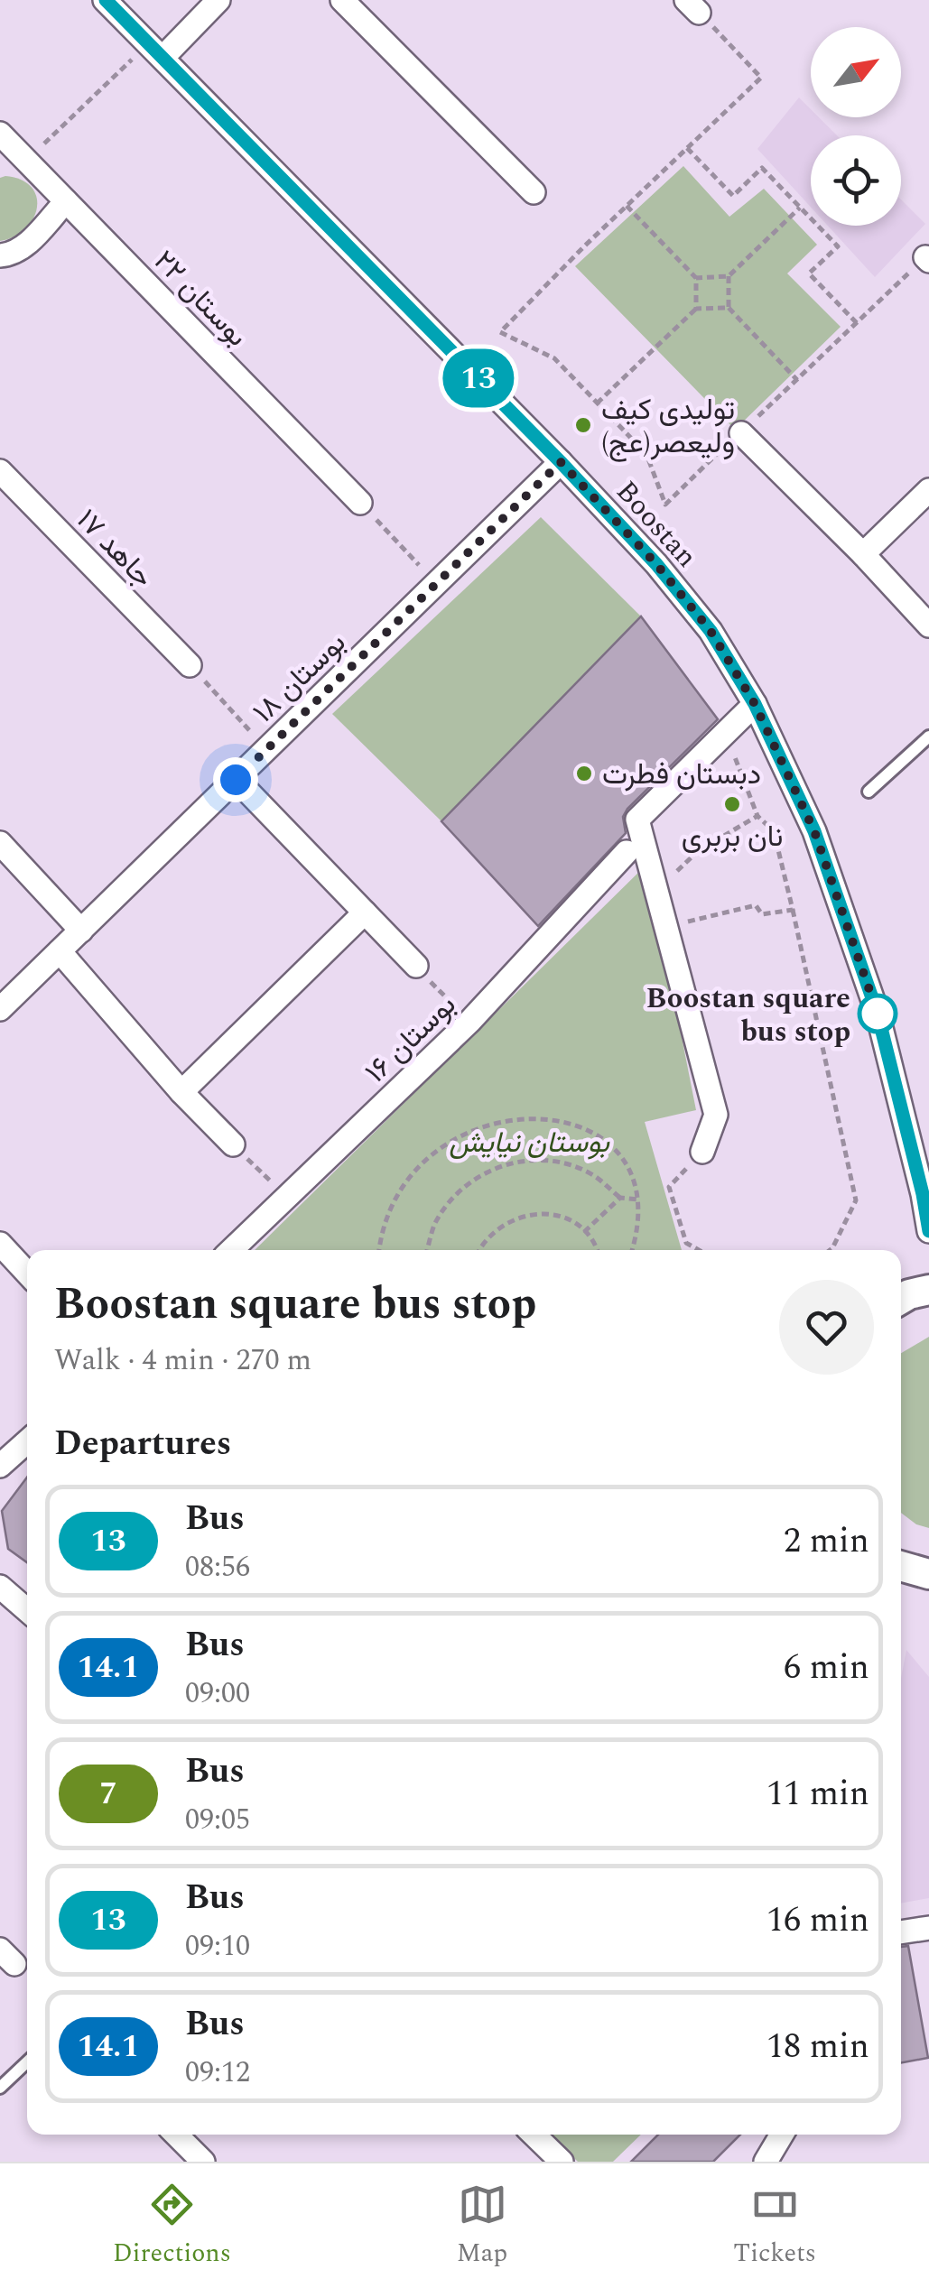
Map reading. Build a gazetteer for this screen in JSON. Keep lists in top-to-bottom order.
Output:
{
  "streets": {
    "street": [
      "بوستان ۲۲",
      "Boostan",
      "جاهد ۱۷",
      "بوستان ۱۸",
      "بوستان ۱۶"
    ]
  },
  "crossings": [
    ["Boostan", "بوستان ۱۸"]
  ],
  "parks": ["بوستان نیایش"],
  "places": [
    "تولیدی کیف ولیعصر(عج)",
    "دبستان فطرت",
    "نان بربری",
    "Boostan square bus stop"
  ],
  "lines": ["bus line 13"],
  "north": "top right",
  "page": {
    "on_map": "13",
    "heading": [
      ["Boostan square bus stop", "Walk · 4 min · 270 m"],
      "Departures"
    ],
    "list": [
      {
        "mark": "13",
        "name": "Bus",
        "note": "08:56",
        "value": "2 min"
      },
      {
        "mark": "14.1",
        "name": "Bus",
        "note": "09:00",
        "value": "6 min"
      },
      {
        "mark": "7",
        "name": "Bus",
        "note": "09:05",
        "value": "11 min"
      },
      {
        "mark": "13",
        "name": "Bus",
        "note": "09:10",
        "value": "16 min"
      },
      {
        "mark": "14.1",
        "name": "Bus",
        "note": "09:12",
        "value": "18 min"
      }
    ],
    "tabs": ["Directions", "Map", "Tickets"]
  }
}
